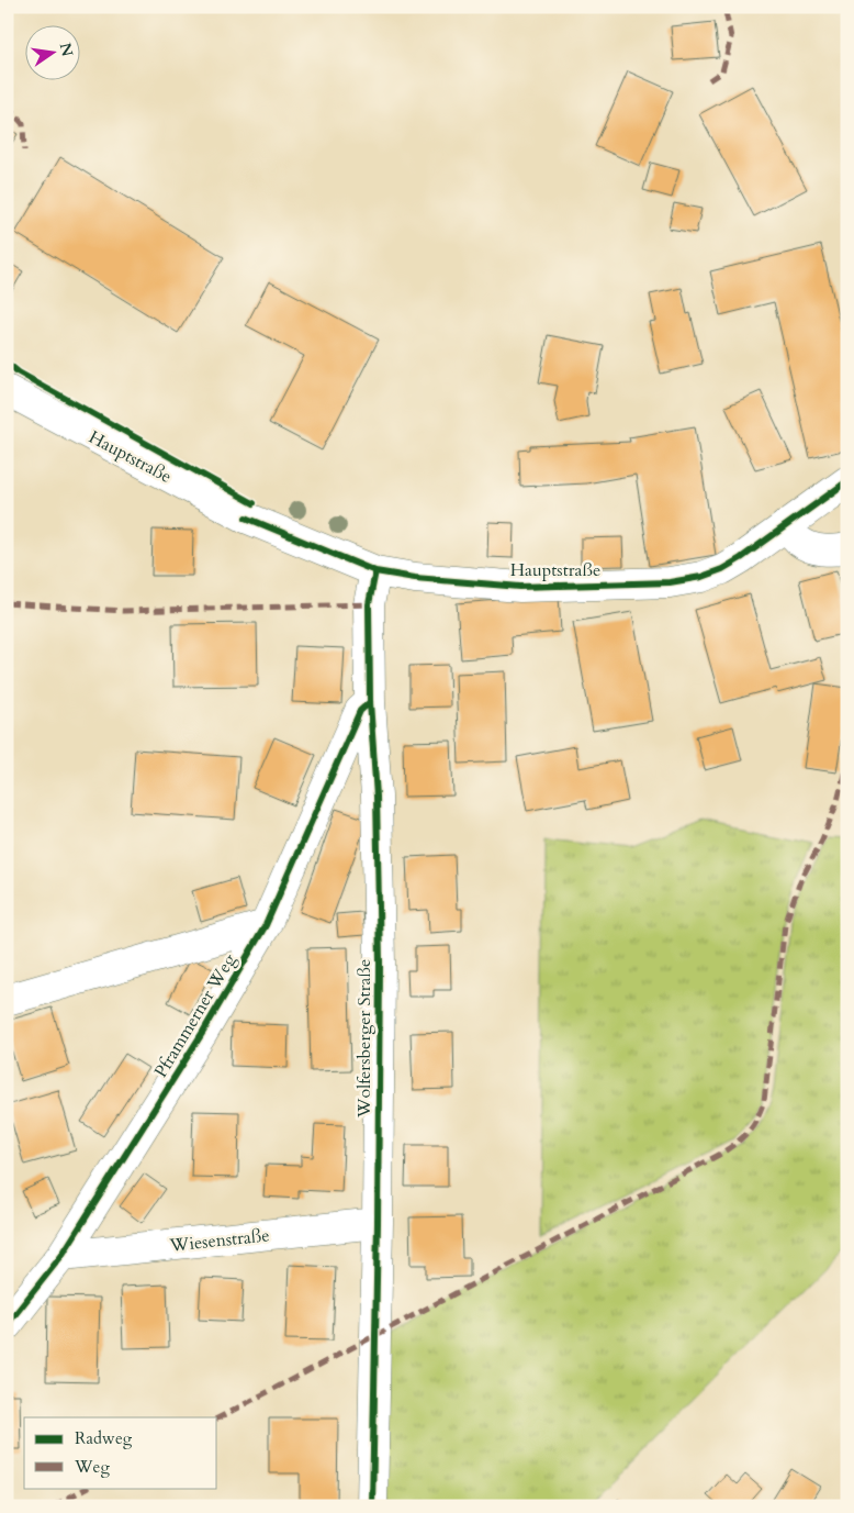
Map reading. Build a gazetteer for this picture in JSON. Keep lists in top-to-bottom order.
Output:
{
  "streets": {
    "street": [
      "Hauptstraße",
      "Pframmerner Weg",
      "Wolfersberger Straße",
      "Wiesenstraße"
    ]
  },
  "crossings": [
    ["Hauptstraße", "Wolfersberger Straße"],
    ["Pframmerner Weg", "Wolfersberger Straße"],
    ["Pframmerner Weg", "Wiesenstraße"],
    ["Wolfersberger Straße", "Wiesenstraße"]
  ],
  "legend": ["Radweg", "Weg"],
  "north": "right"
}
